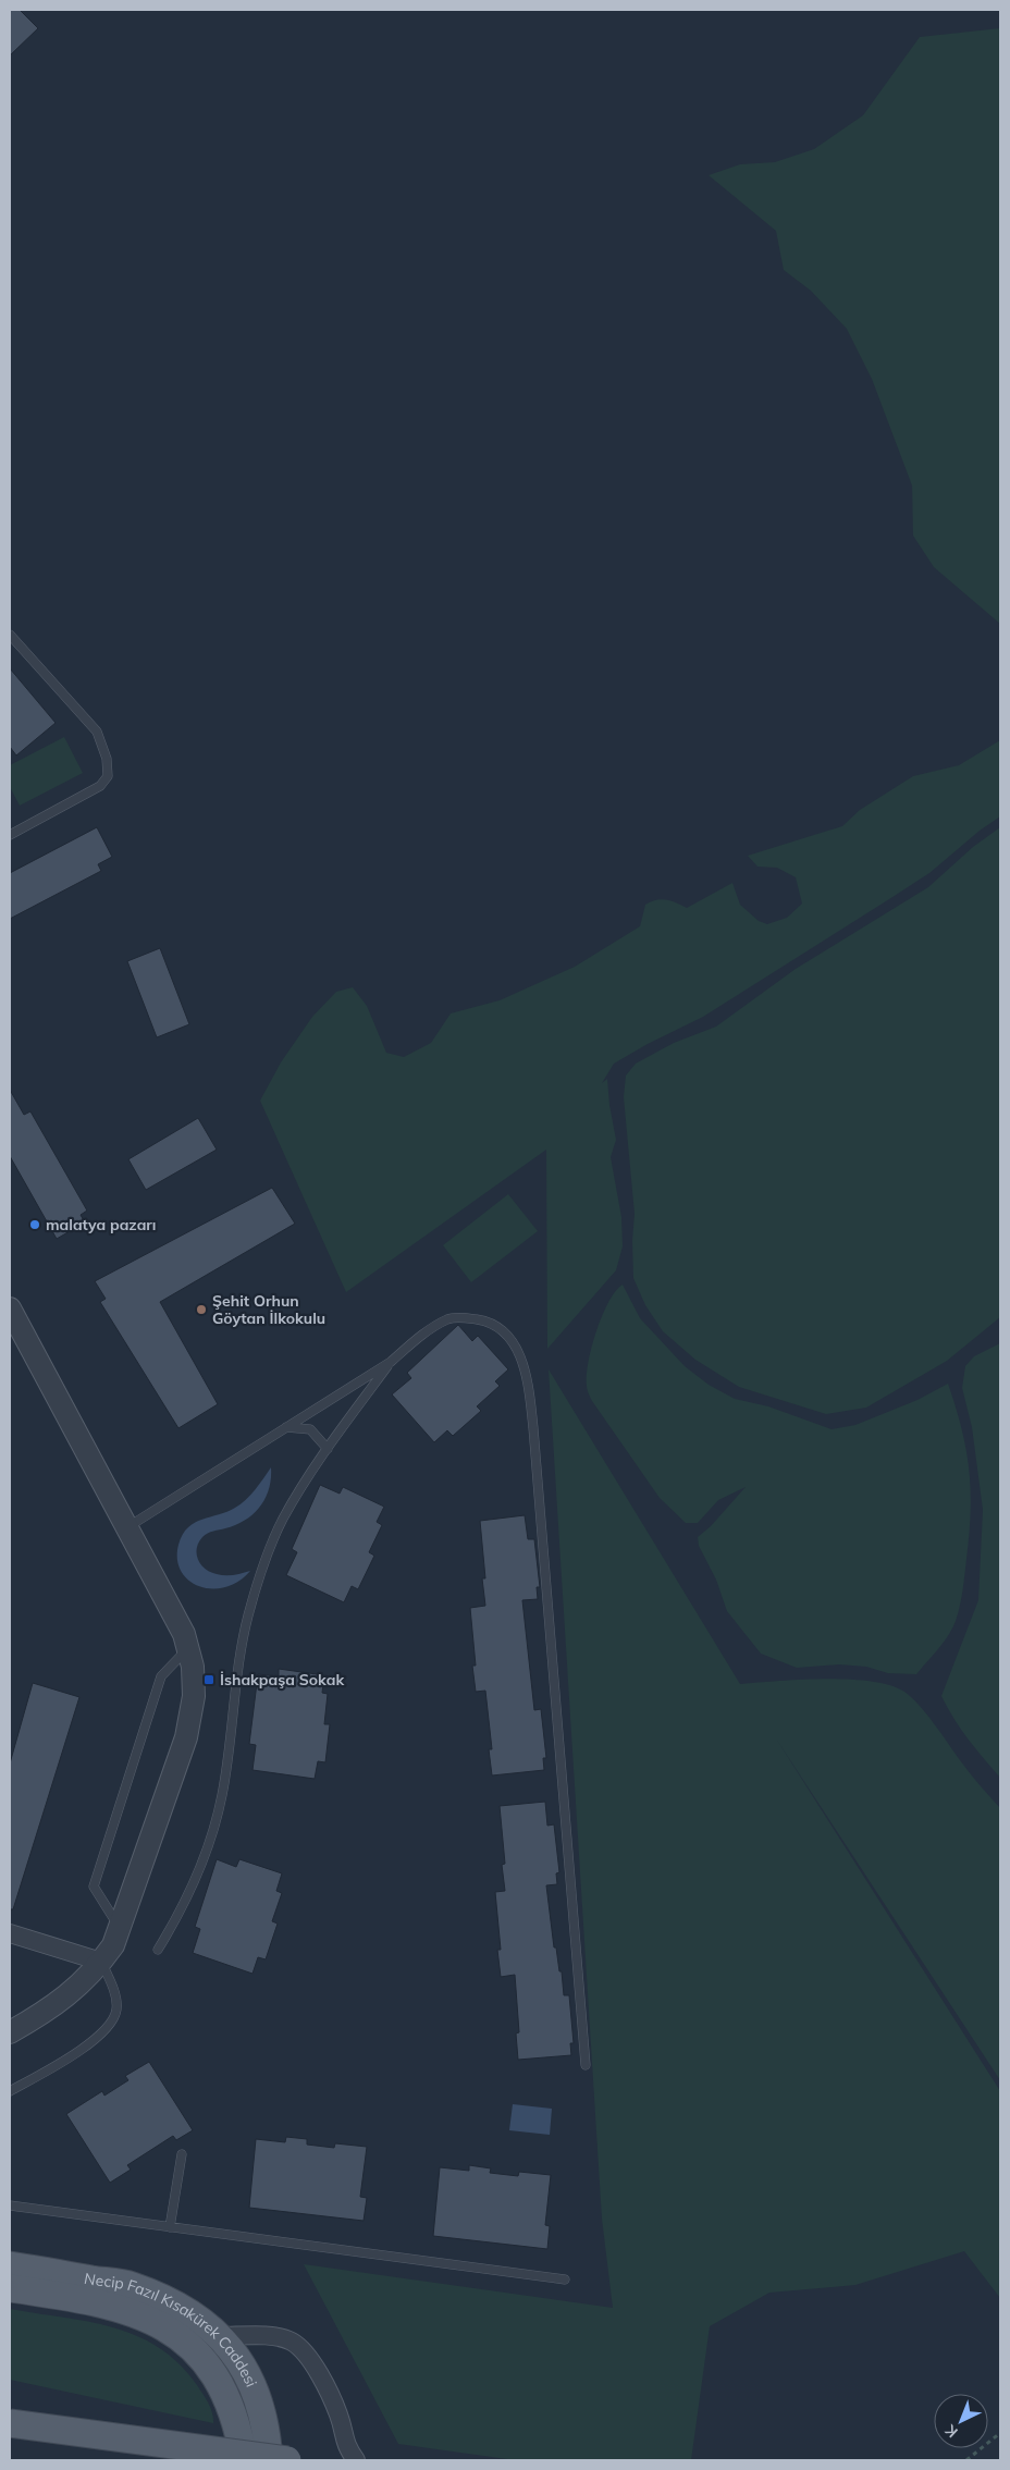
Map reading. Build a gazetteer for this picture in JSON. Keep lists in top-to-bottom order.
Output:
{
  "streets": {
    "main road": ["Necip Fazıl Kısakürek Caddesi"]
  },
  "places": {
    "other": ["malatya pazarı", "Şehit Orhun Göytan İlkokulu"],
    "transit": ["İshakpaşa Sokak"]
  },
  "north": "bottom left"
}
